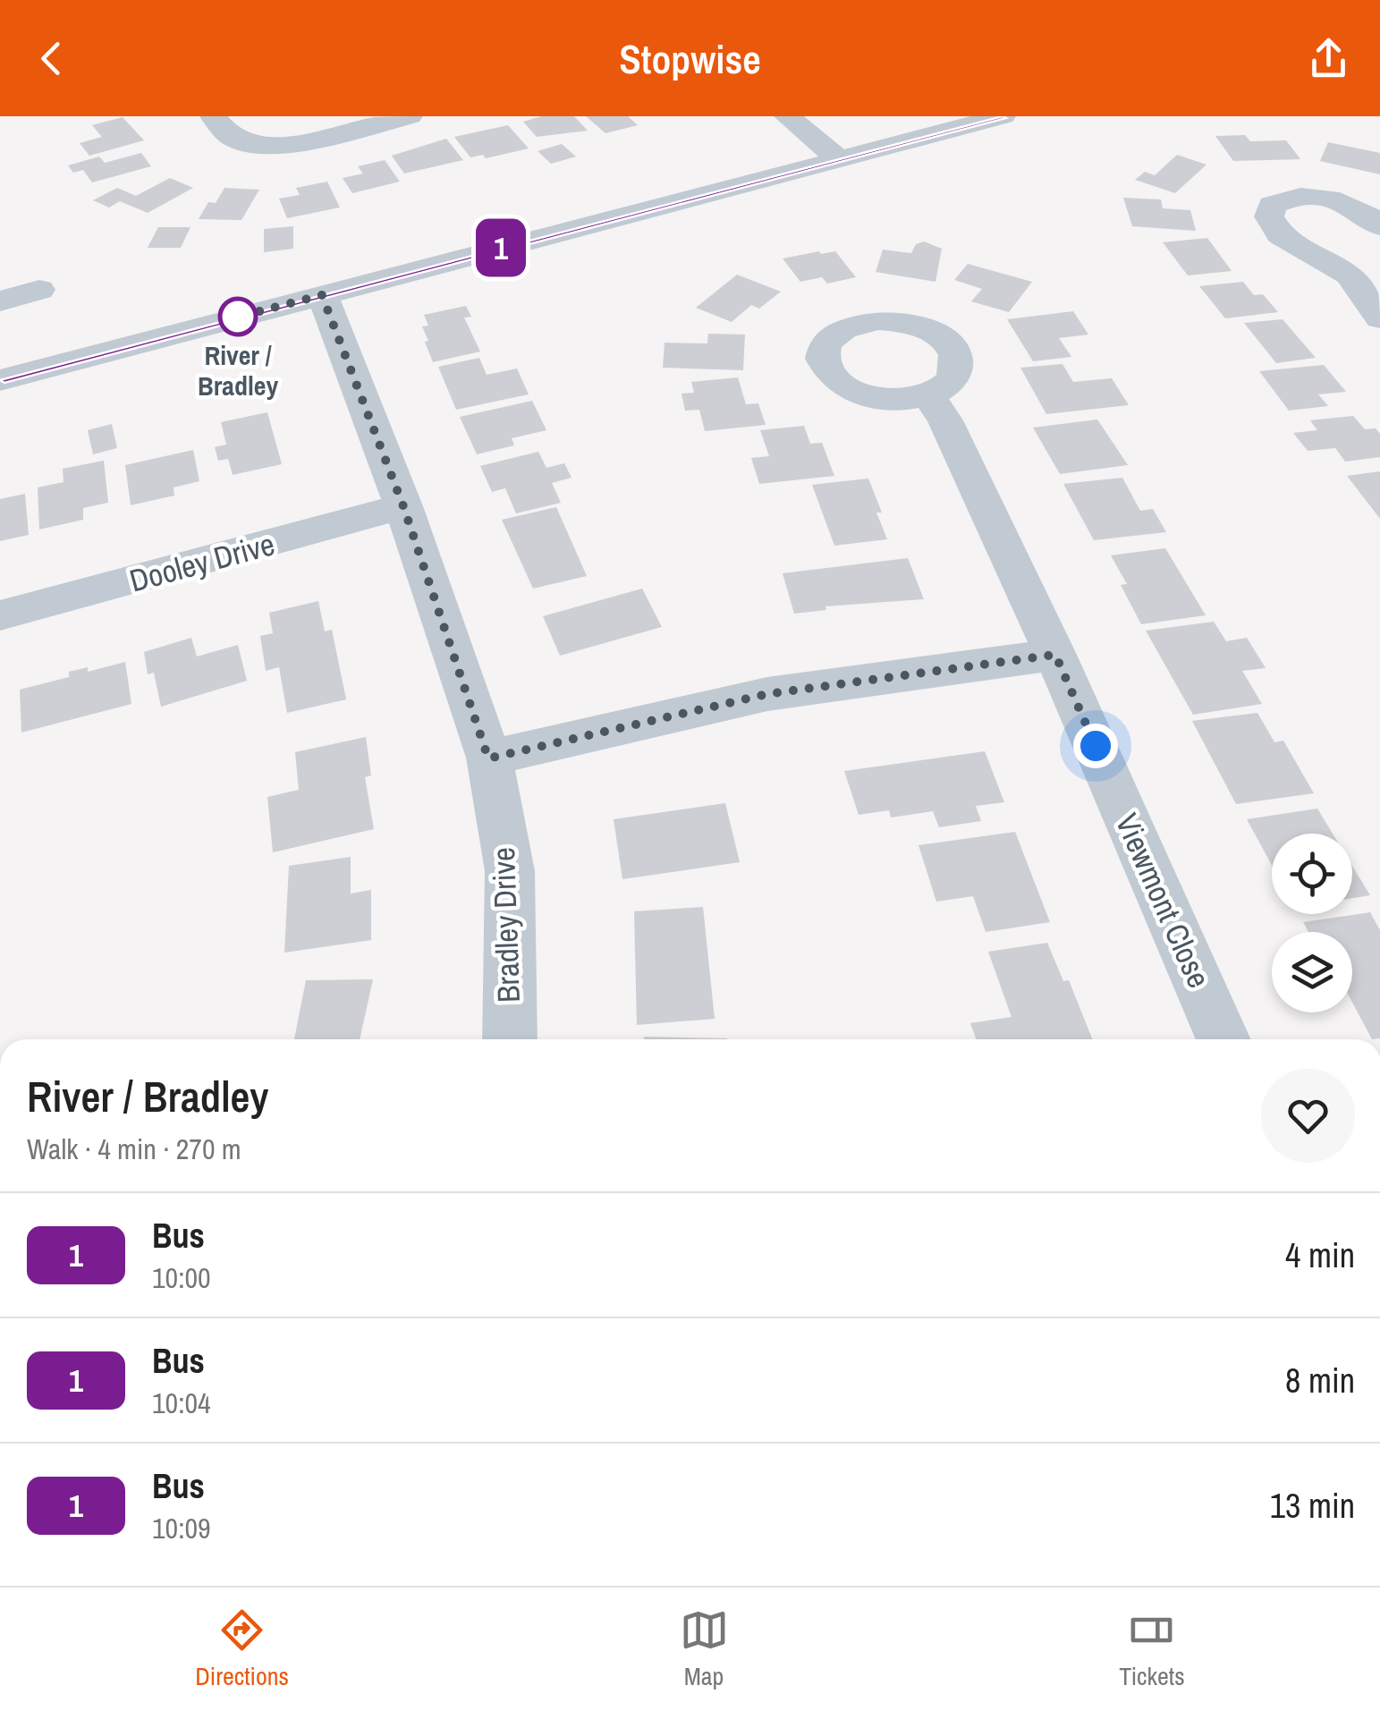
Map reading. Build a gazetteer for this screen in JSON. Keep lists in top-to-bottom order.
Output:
{
  "streets": {
    "street": ["Dooley Drive", "Viewmont Close", "Bradley Drive"]
  },
  "crossings": [
    ["Dooley Drive", "Bradley Drive"]
  ],
  "places": ["River / Bradley"],
  "lines": ["bus line 1"],
  "page": {
    "header": "Stopwise",
    "on_map": "1",
    "heading": ["River / Bradley", "Walk · 4 min · 270 m"],
    "list": [
      {
        "mark": "1",
        "name": "Bus",
        "note": "10:00",
        "value": "4 min"
      },
      {
        "mark": "1",
        "name": "Bus",
        "note": "10:04",
        "value": "8 min"
      },
      {
        "mark": "1",
        "name": "Bus",
        "note": "10:09",
        "value": "13 min"
      }
    ],
    "tabs": ["Directions", "Map", "Tickets"]
  }
}
